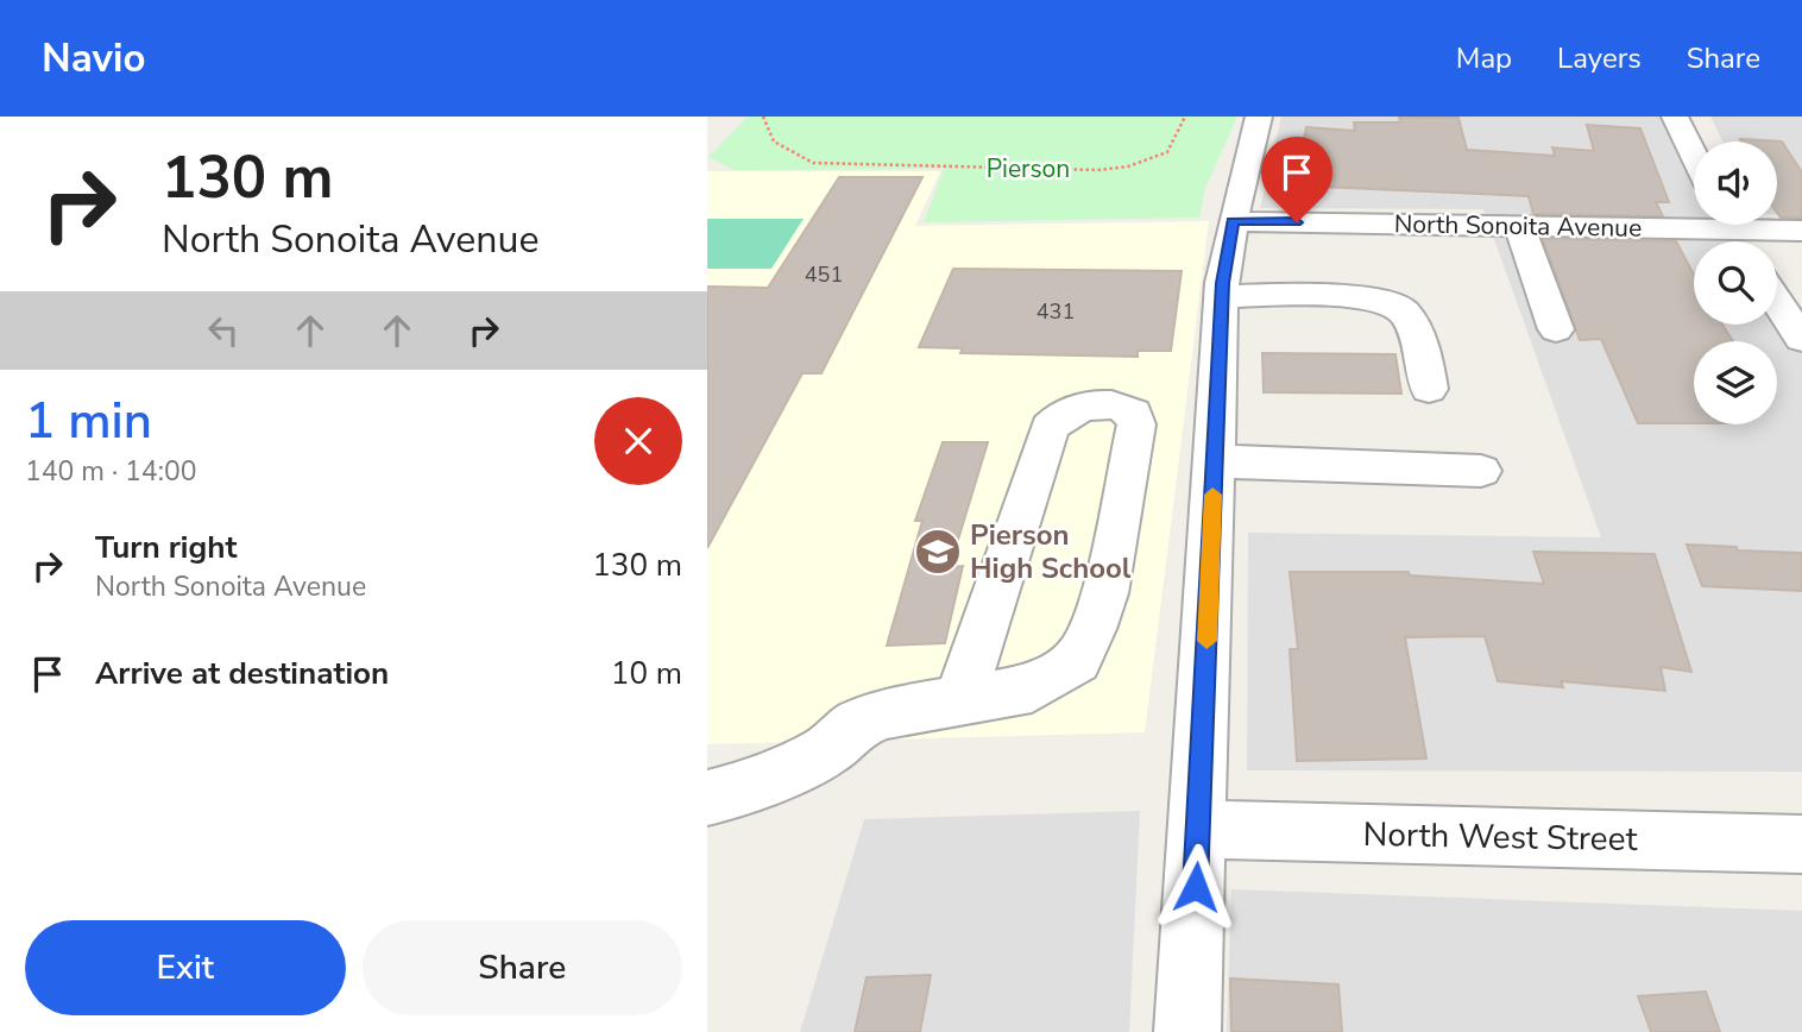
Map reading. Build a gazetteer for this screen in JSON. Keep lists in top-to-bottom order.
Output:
{
  "streets": {
    "street": ["North Sonoita Avenue", "North West Street"]
  },
  "parks": ["Pierson"],
  "places": {
    "school or university": ["Pierson High School"]
  },
  "house_numbers": ["451", "431"],
  "page": {
    "header": "Navio",
    "nav": ["Map", "Layers", "Share"],
    "turn": ["130 m", "North Sonoita Avenue"],
    "heading": ["1 min", "140 m · 14:00"],
    "list": [
      {
        "name": "Turn right",
        "note": "North Sonoita Avenue",
        "value": "130 m"
      },
      {
        "name": "Arrive at destination",
        "value": "10 m"
      }
    ],
    "buttons": ["Exit", "Share"]
  }
}
